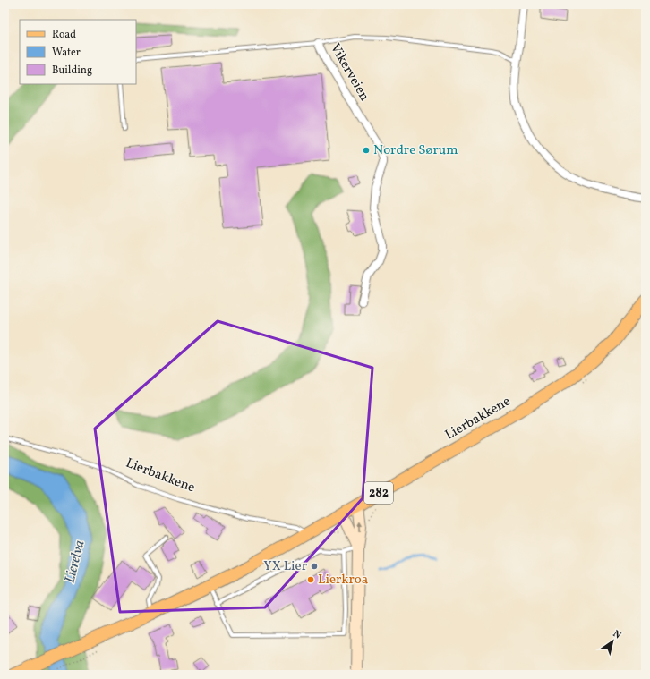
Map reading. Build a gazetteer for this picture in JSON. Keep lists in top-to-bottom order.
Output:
{
  "streets": {
    "main road": ["Lierbakkene", "282"],
    "street": ["Vikerveien"]
  },
  "water": ["Lierelva"],
  "places": ["Nordre Sørum", "YX Lier", "Lierkroa"],
  "legend": ["Road", "Water", "Building"],
  "north": "top right"
}
